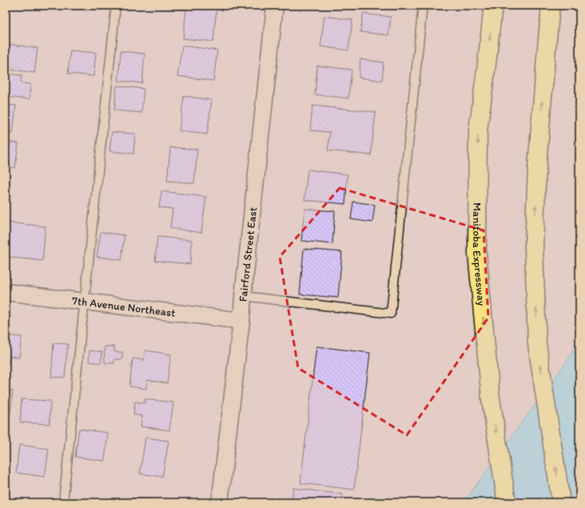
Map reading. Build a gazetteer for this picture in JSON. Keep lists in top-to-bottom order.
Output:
{
  "streets": {
    "main road": ["Manitoba Expressway"],
    "street": ["Fairford Street East", "7th Avenue Northeast"]
  },
  "crossings": [
    ["Fairford Street East", "7th Avenue Northeast"]
  ]
}
